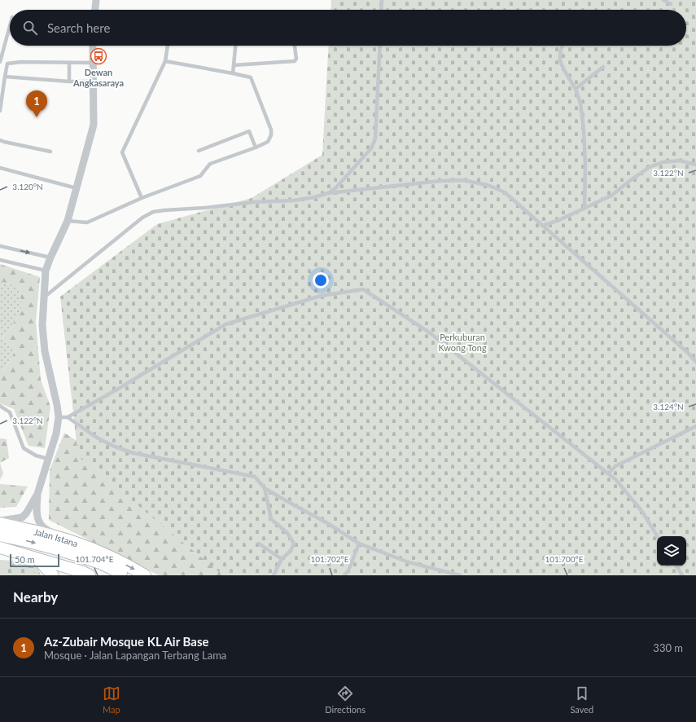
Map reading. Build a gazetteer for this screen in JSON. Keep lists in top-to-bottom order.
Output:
{
  "streets": {
    "main road": ["Jalan Istana"]
  },
  "parks": ["Perkuburan Kwong Tong"],
  "places": {
    "bus stop": ["Dewan Angkasaraya"]
  },
  "scale_bar": "50 m",
  "page": {
    "search": "Search here",
    "pins": "1",
    "scale": "50 m",
    "heading": "Nearby",
    "list": [
      {
        "mark": "1",
        "name": "Az-Zubair Mosque KL Air Base",
        "note": "Mosque · Jalan Lapangan Terbang Lama",
        "value": "330 m"
      }
    ],
    "nav": ["Map", "Directions", "Saved"]
  },
  "coordinates": [
    "3.122°N",
    "3.120°N",
    "3.124°N",
    "101.704°E",
    "101.702°E",
    "101.700°E"
  ]
}
